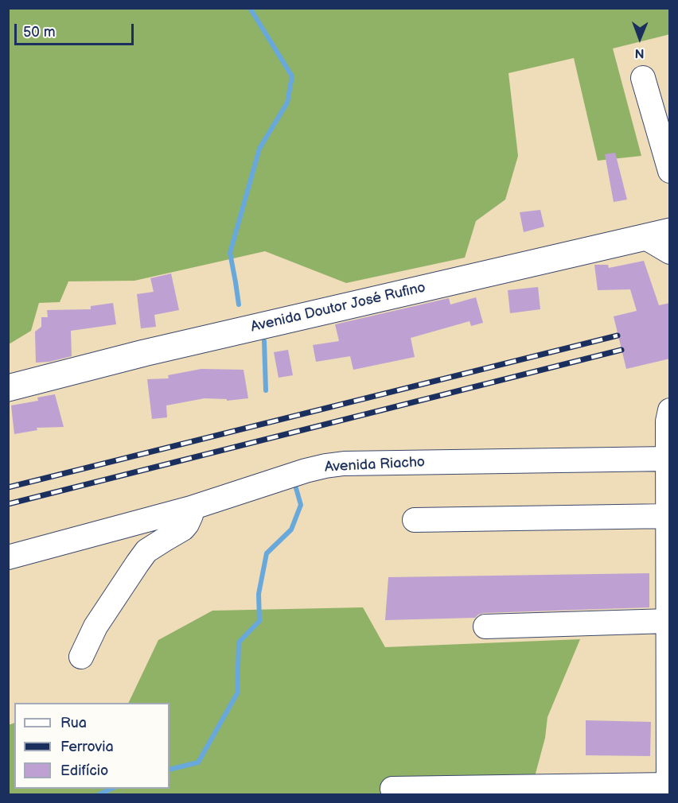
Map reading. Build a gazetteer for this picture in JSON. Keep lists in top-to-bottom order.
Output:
{
  "streets": {
    "main road": ["Avenida Doutor José Rufino"],
    "street": ["Avenida Riacho"]
  },
  "legend": ["Rua", "Ferrovia", "Edifício"],
  "scale_bar": "50 m",
  "north": "bottom"
}
